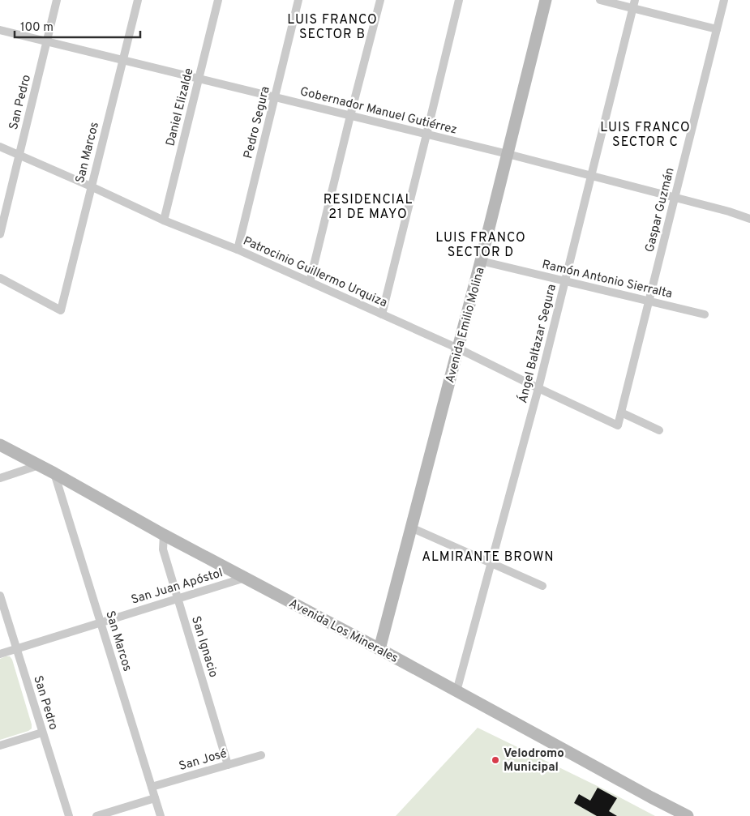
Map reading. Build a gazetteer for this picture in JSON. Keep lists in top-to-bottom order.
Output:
{
  "streets": {
    "main road": ["Avenida Emilio Molina", "Avenida Los Minerales"],
    "street": [
      "San Pedro",
      "Daniel Elizalde",
      "Gobernador Manuel Gutiérrez",
      "Pedro Segura",
      "San Marcos",
      "Gaspar Guzmán",
      "Patrocinio Guillermo Urquiza",
      "Ramón Antonio Sierralta",
      "Ángel Baltazar Segura",
      "San Juan Apóstol",
      "San Ignacio",
      "San José"
    ]
  },
  "crossings": [
    ["San Pedro", "Gobernador Manuel Gutiérrez"],
    ["San Pedro", "Patrocinio Guillermo Urquiza"],
    ["San Pedro", "San Juan Apóstol"],
    ["Daniel Elizalde", "Gobernador Manuel Gutiérrez"],
    ["Daniel Elizalde", "Patrocinio Guillermo Urquiza"],
    ["Gobernador Manuel Gutiérrez", "Pedro Segura"],
    ["Gobernador Manuel Gutiérrez", "San Marcos"],
    ["Gobernador Manuel Gutiérrez", "Gaspar Guzmán"],
    ["Gobernador Manuel Gutiérrez", "Avenida Emilio Molina"],
    ["Gobernador Manuel Gutiérrez", "Ángel Baltazar Segura"],
    ["Pedro Segura", "Patrocinio Guillermo Urquiza"],
    ["San Marcos", "Patrocinio Guillermo Urquiza"],
    ["San Marcos", "San Juan Apóstol"],
    ["San Marcos", "Avenida Los Minerales"],
    ["San Marcos", "San José"],
    ["Gaspar Guzmán", "Patrocinio Guillermo Urquiza"],
    ["Gaspar Guzmán", "Ramón Antonio Sierralta"],
    ["Patrocinio Guillermo Urquiza", "Avenida Emilio Molina"],
    ["Patrocinio Guillermo Urquiza", "Ángel Baltazar Segura"],
    ["Ramón Antonio Sierralta", "Avenida Emilio Molina"],
    ["Ramón Antonio Sierralta", "Ángel Baltazar Segura"],
    ["Avenida Emilio Molina", "Avenida Los Minerales"],
    ["Ángel Baltazar Segura", "Avenida Los Minerales"],
    ["San Juan Apóstol", "Avenida Los Minerales"],
    ["San Juan Apóstol", "San Ignacio"],
    ["Avenida Los Minerales", "San Ignacio"],
    ["San Ignacio", "San José"]
  ],
  "districts": [
    "LUIS FRANCO SECTOR B",
    "LUIS FRANCO SECTOR C",
    "RESIDENCIAL 21 DE MAYO",
    "LUIS FRANCO SECTOR D",
    "ALMIRANTE BROWN"
  ],
  "places": ["Velodromo Municipal"],
  "scale_bar": "100 m"
}
